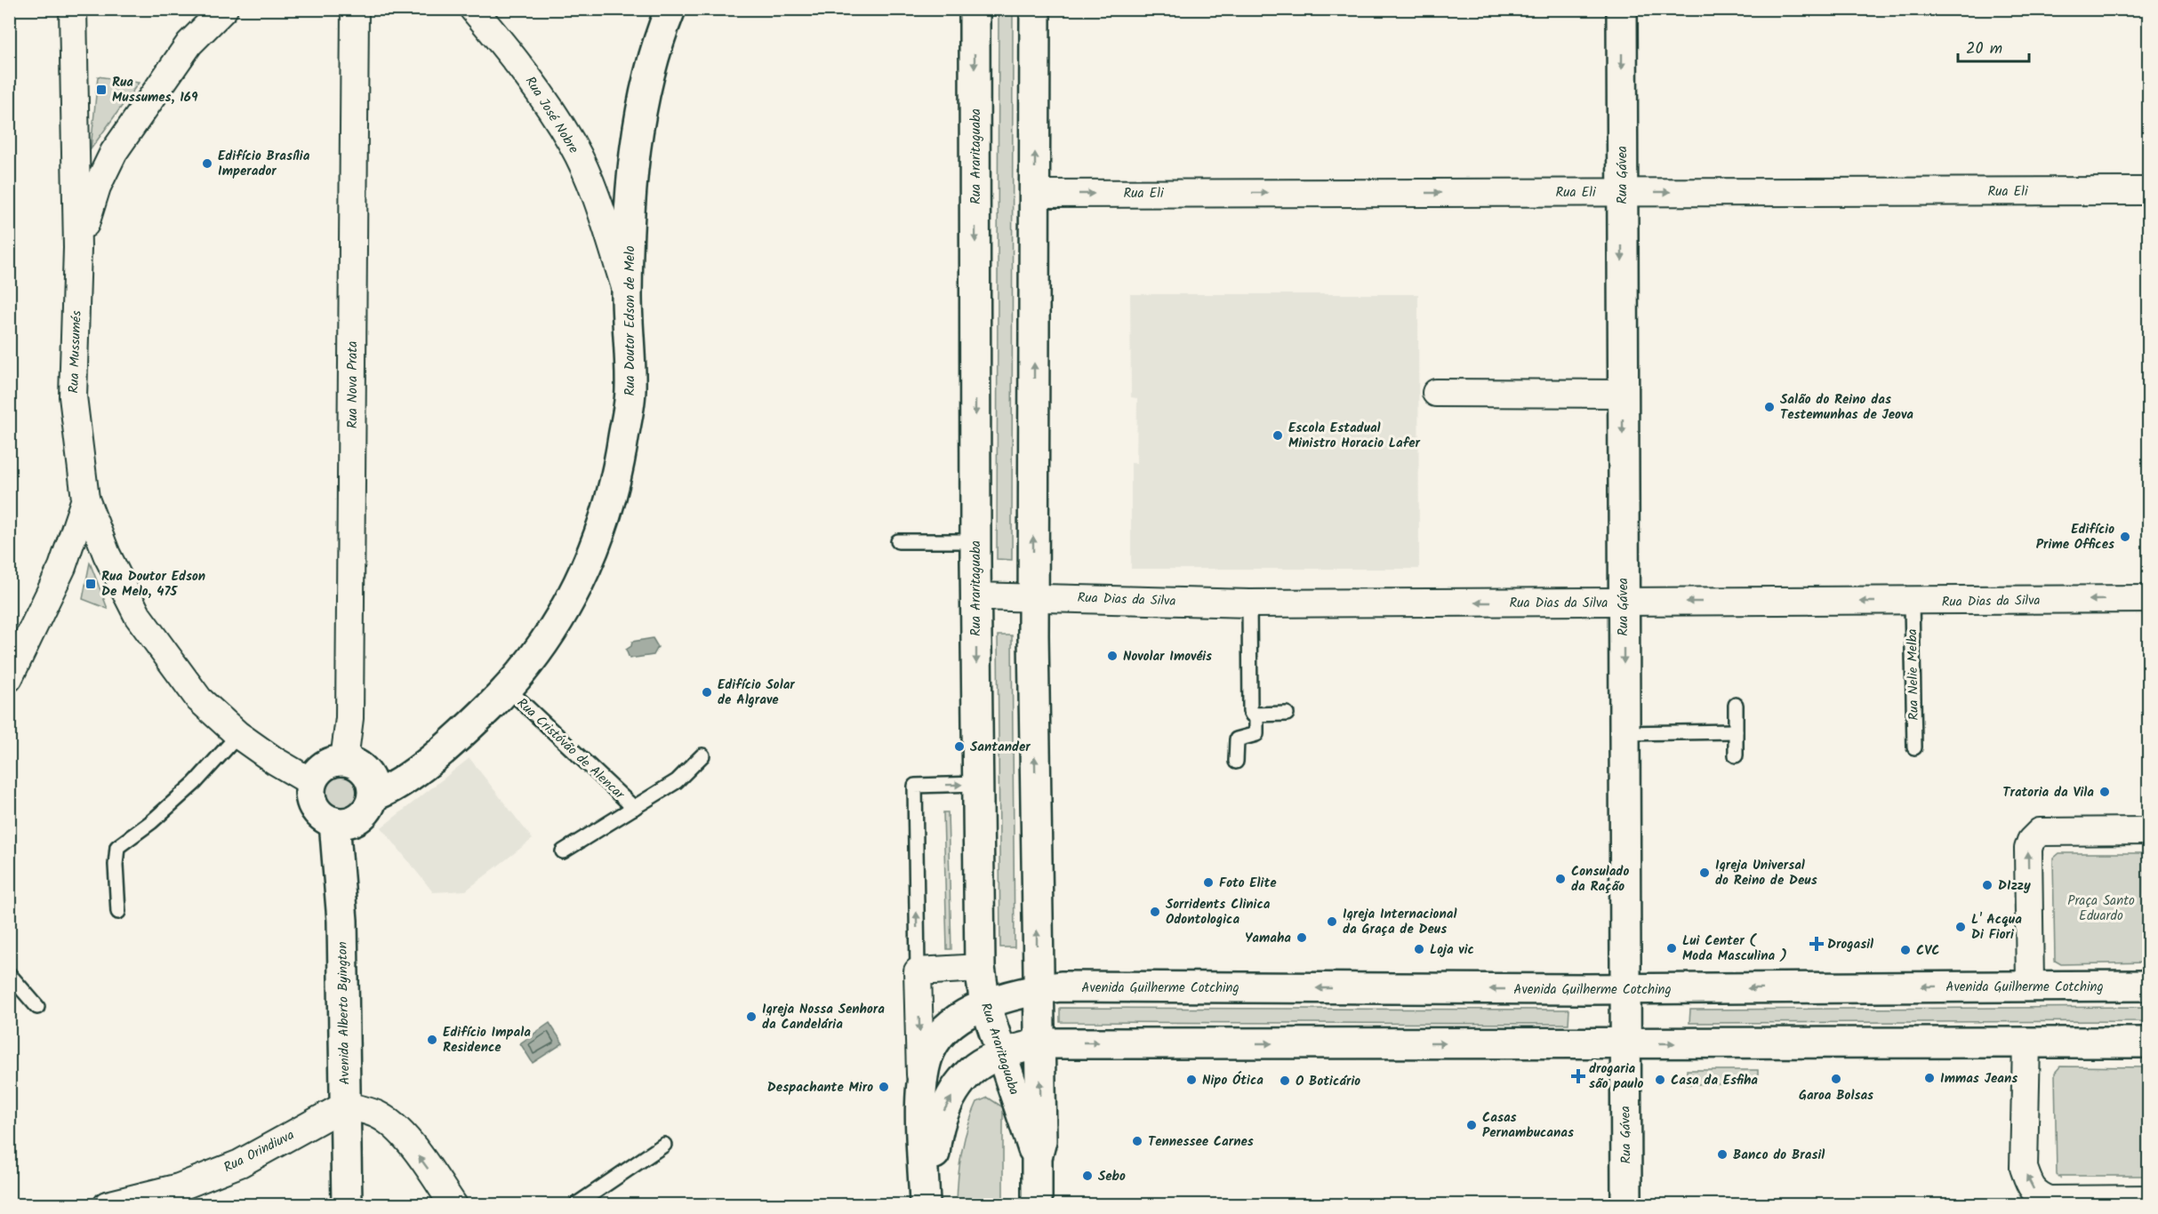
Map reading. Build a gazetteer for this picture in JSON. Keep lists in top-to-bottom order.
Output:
{
  "streets": {
    "main road": [
      "Rua Araritaguaba",
      "Rua Gávea",
      "Rua Doutor Edson de Melo",
      "Avenida Guilherme Cotching",
      "Avenida Alberto Byington"
    ],
    "street": [
      "Rua José Nobre",
      "Rua Eli",
      "Rua Mussumés",
      "Rua Nova Prata",
      "Rua Dias da Silva",
      "Rua Orindiuva"
    ],
    "lane": ["Rua Nelie Melba", "Rua Cristóvão de Alencar"]
  },
  "crossings": [
    ["Rua José Nobre", "Rua Doutor Edson de Melo"],
    ["Rua Araritaguaba", "Rua Eli"],
    ["Rua Araritaguaba", "Rua Dias da Silva"],
    ["Rua Araritaguaba", "Avenida Guilherme Cotching"],
    ["Rua Gávea", "Rua Eli"],
    ["Rua Gávea", "Rua Dias da Silva"],
    ["Rua Gávea", "Avenida Guilherme Cotching"],
    ["Rua Doutor Edson de Melo", "Rua Nova Prata"],
    ["Rua Doutor Edson de Melo", "Rua Cristóvão de Alencar"],
    ["Rua Doutor Edson de Melo", "Avenida Alberto Byington"],
    ["Rua Nova Prata", "Avenida Alberto Byington"],
    ["Rua Dias da Silva", "Rua Nelie Melba"],
    ["Avenida Alberto Byington", "Rua Orindiuva"]
  ],
  "one_way": ["Rua Gávea", "Rua Eli", "Rua Dias da Silva"],
  "parks": ["Praça Santo Eduardo"],
  "places": {
    "transit": ["Rua Mussumes, 169", "Rua Doutor Edson De Melo, 475"],
    "other": [
      "Edifício Brasília Imperador",
      "Salão do Reino das Testemunhas de Jeova",
      "Escola Estadual Ministro Horacio Lafer",
      "Edifício Prime Offices",
      "Novolar Imovéis",
      "Edifício Solar de Algrave",
      "Santander",
      "Tratoria da Vila",
      "Igreja Universal do Reino de Deus",
      "Consulado da Ração",
      "Foto Elite",
      "DIzzy",
      "Sorridents Clinica Odontologica",
      "Igreja Internacional da Graça de Deus",
      "L' Acqua Di Fiori",
      "Yamaha",
      "Lui Center ( Moda Masculina )",
      "Loja vic",
      "CVC",
      "Igreja Nossa Senhora da Candelária",
      "Edifício Impala Residence",
      "Immas Jeans",
      "Garoa Bolsas",
      "Nipo Ótica",
      "Casa da Esfiha",
      "O Boticário",
      "Despachante Miro",
      "Casas Pernambucanas",
      "Tennessee Carnes",
      "Banco do Brasil",
      "Sebo"
    ],
    "health": ["Drogasil", "drogaria são paulo"]
  },
  "scale_bar": "20 m"
}
